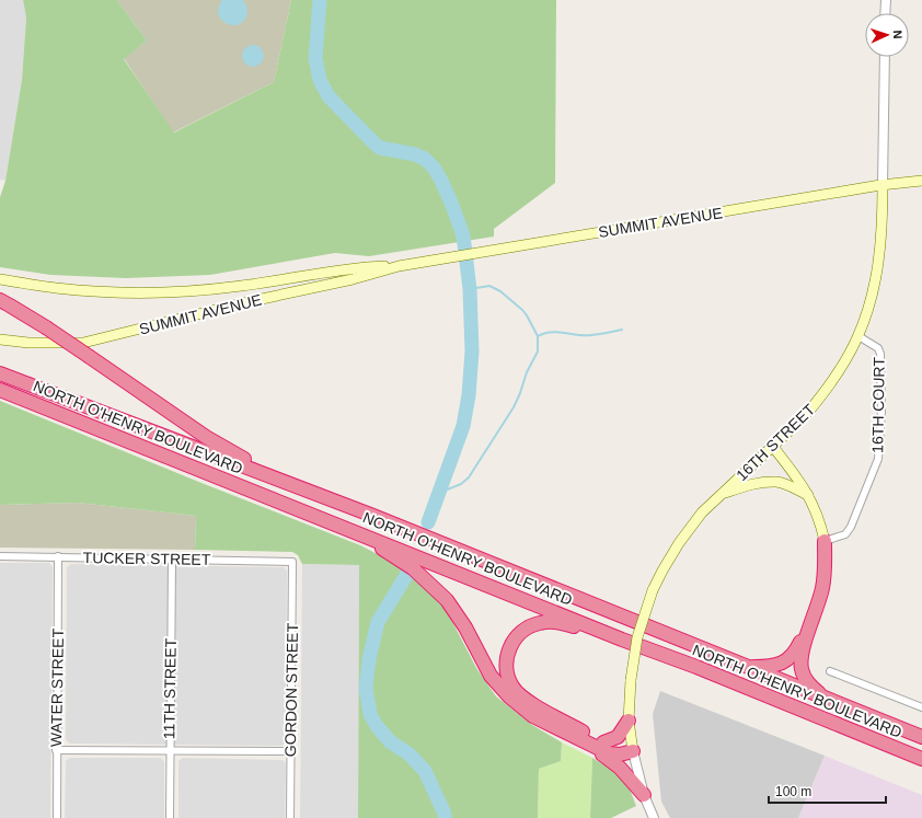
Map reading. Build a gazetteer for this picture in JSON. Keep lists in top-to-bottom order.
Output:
{
  "streets": {
    "highway": ["NORTH O'HENRY BOULEVARD"],
    "main road": ["SUMMIT AVENUE", "16TH STREET"],
    "street": [
      "16TH COURT",
      "TUCKER STREET",
      "WATER STREET",
      "11TH STREET",
      "GORDON STREET"
    ]
  },
  "crossings": [
    ["SUMMIT AVENUE", "16TH STREET"],
    ["16TH COURT", "16TH STREET"],
    ["TUCKER STREET", "WATER STREET"],
    ["TUCKER STREET", "11TH STREET"],
    ["TUCKER STREET", "GORDON STREET"]
  ],
  "scale_bar": "100 m",
  "north": "right"
}
